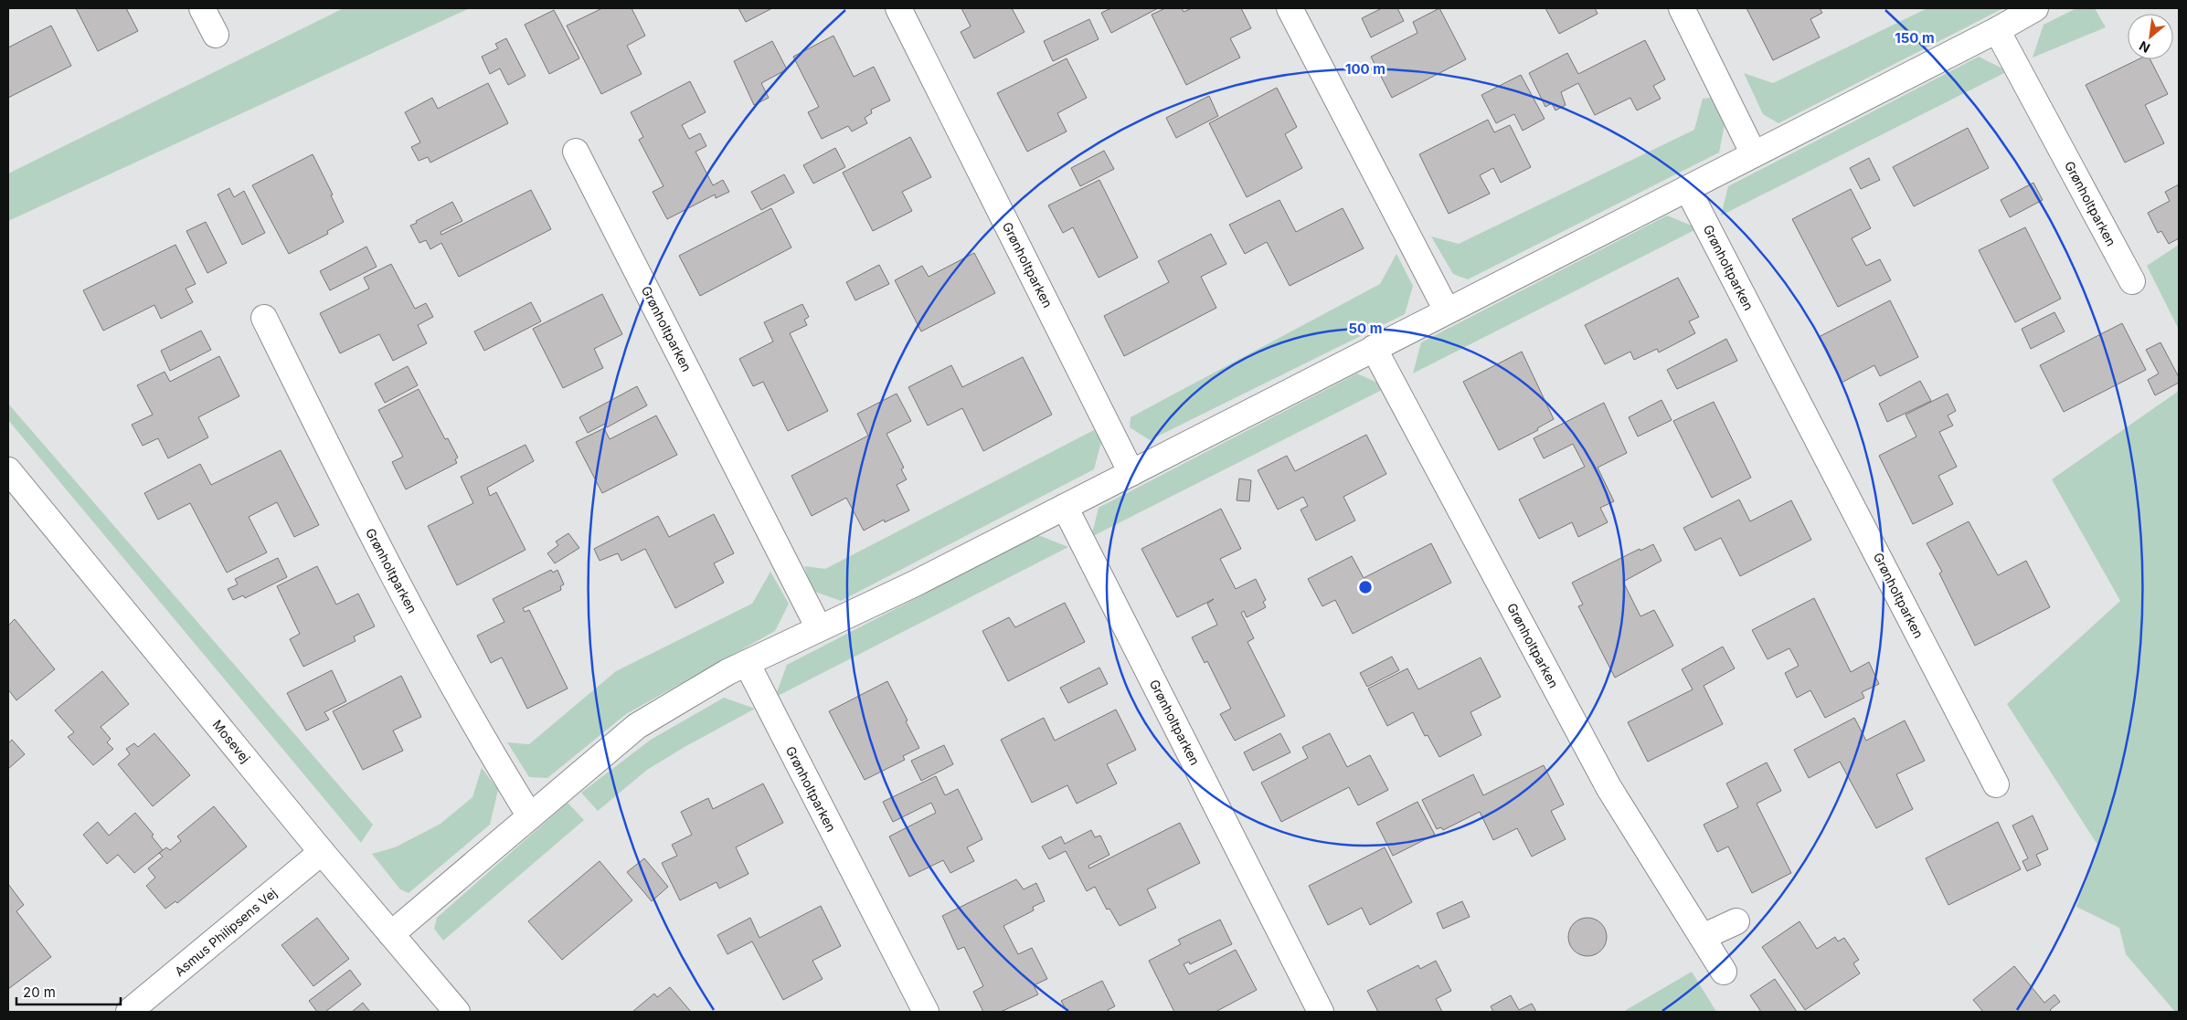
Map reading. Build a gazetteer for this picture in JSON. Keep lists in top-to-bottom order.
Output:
{
  "streets": {
    "street": ["Grønholtparken", "Mosevej", "Asmus Philipsens Vej"]
  },
  "crossings": [
    ["Mosevej", "Asmus Philipsens Vej"]
  ],
  "scale_bar": "20 m",
  "north": "bottom left",
  "rings": ["150 m", "100 m", "50 m"]
}
